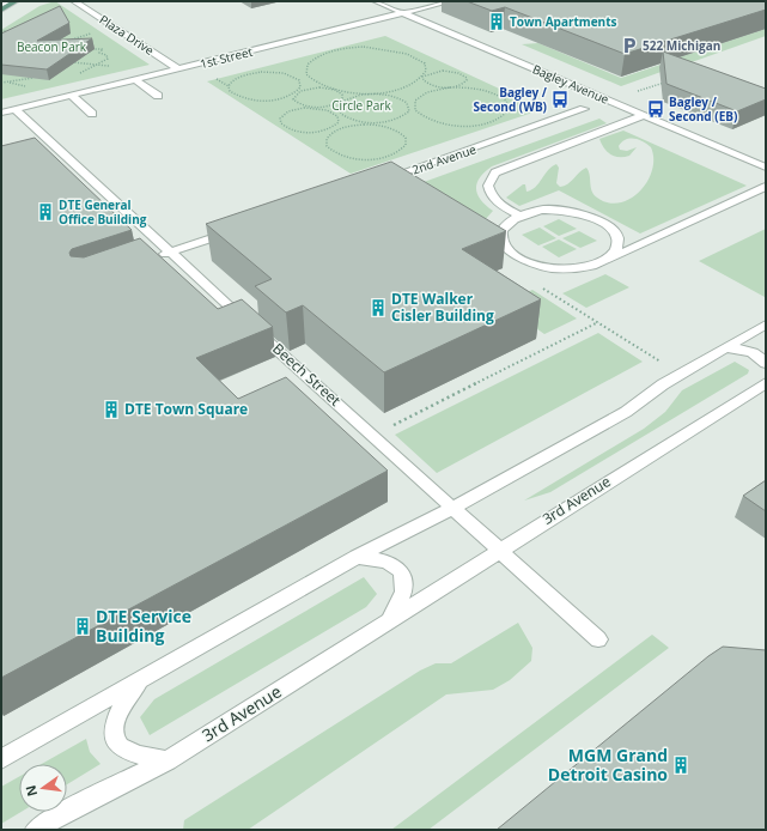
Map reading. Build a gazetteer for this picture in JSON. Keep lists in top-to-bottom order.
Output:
{
  "streets": {
    "street": [
      "Plaza Drive",
      "1st Street",
      "Bagley Avenue",
      "2nd Avenue",
      "Beech Street",
      "3rd Avenue"
    ]
  },
  "crossings": [
    ["Plaza Drive", "1st Street"],
    ["1st Street", "Bagley Avenue"],
    ["1st Street", "Beech Street"],
    ["Beech Street", "3rd Avenue"]
  ],
  "parks": ["Beacon Park", "Circle Park"],
  "places": {
    "building": [
      "Town Apartments",
      "DTE General Office Building",
      "DTE Walker Cisler Building",
      "DTE Town Square",
      "DTE Service Building",
      "MGM Grand Detroit Casino"
    ],
    "parking": ["522 Michigan"],
    "bus stop": ["Bagley / Second (WB)", "Bagley / Second (EB)"]
  },
  "north": "left"
}
